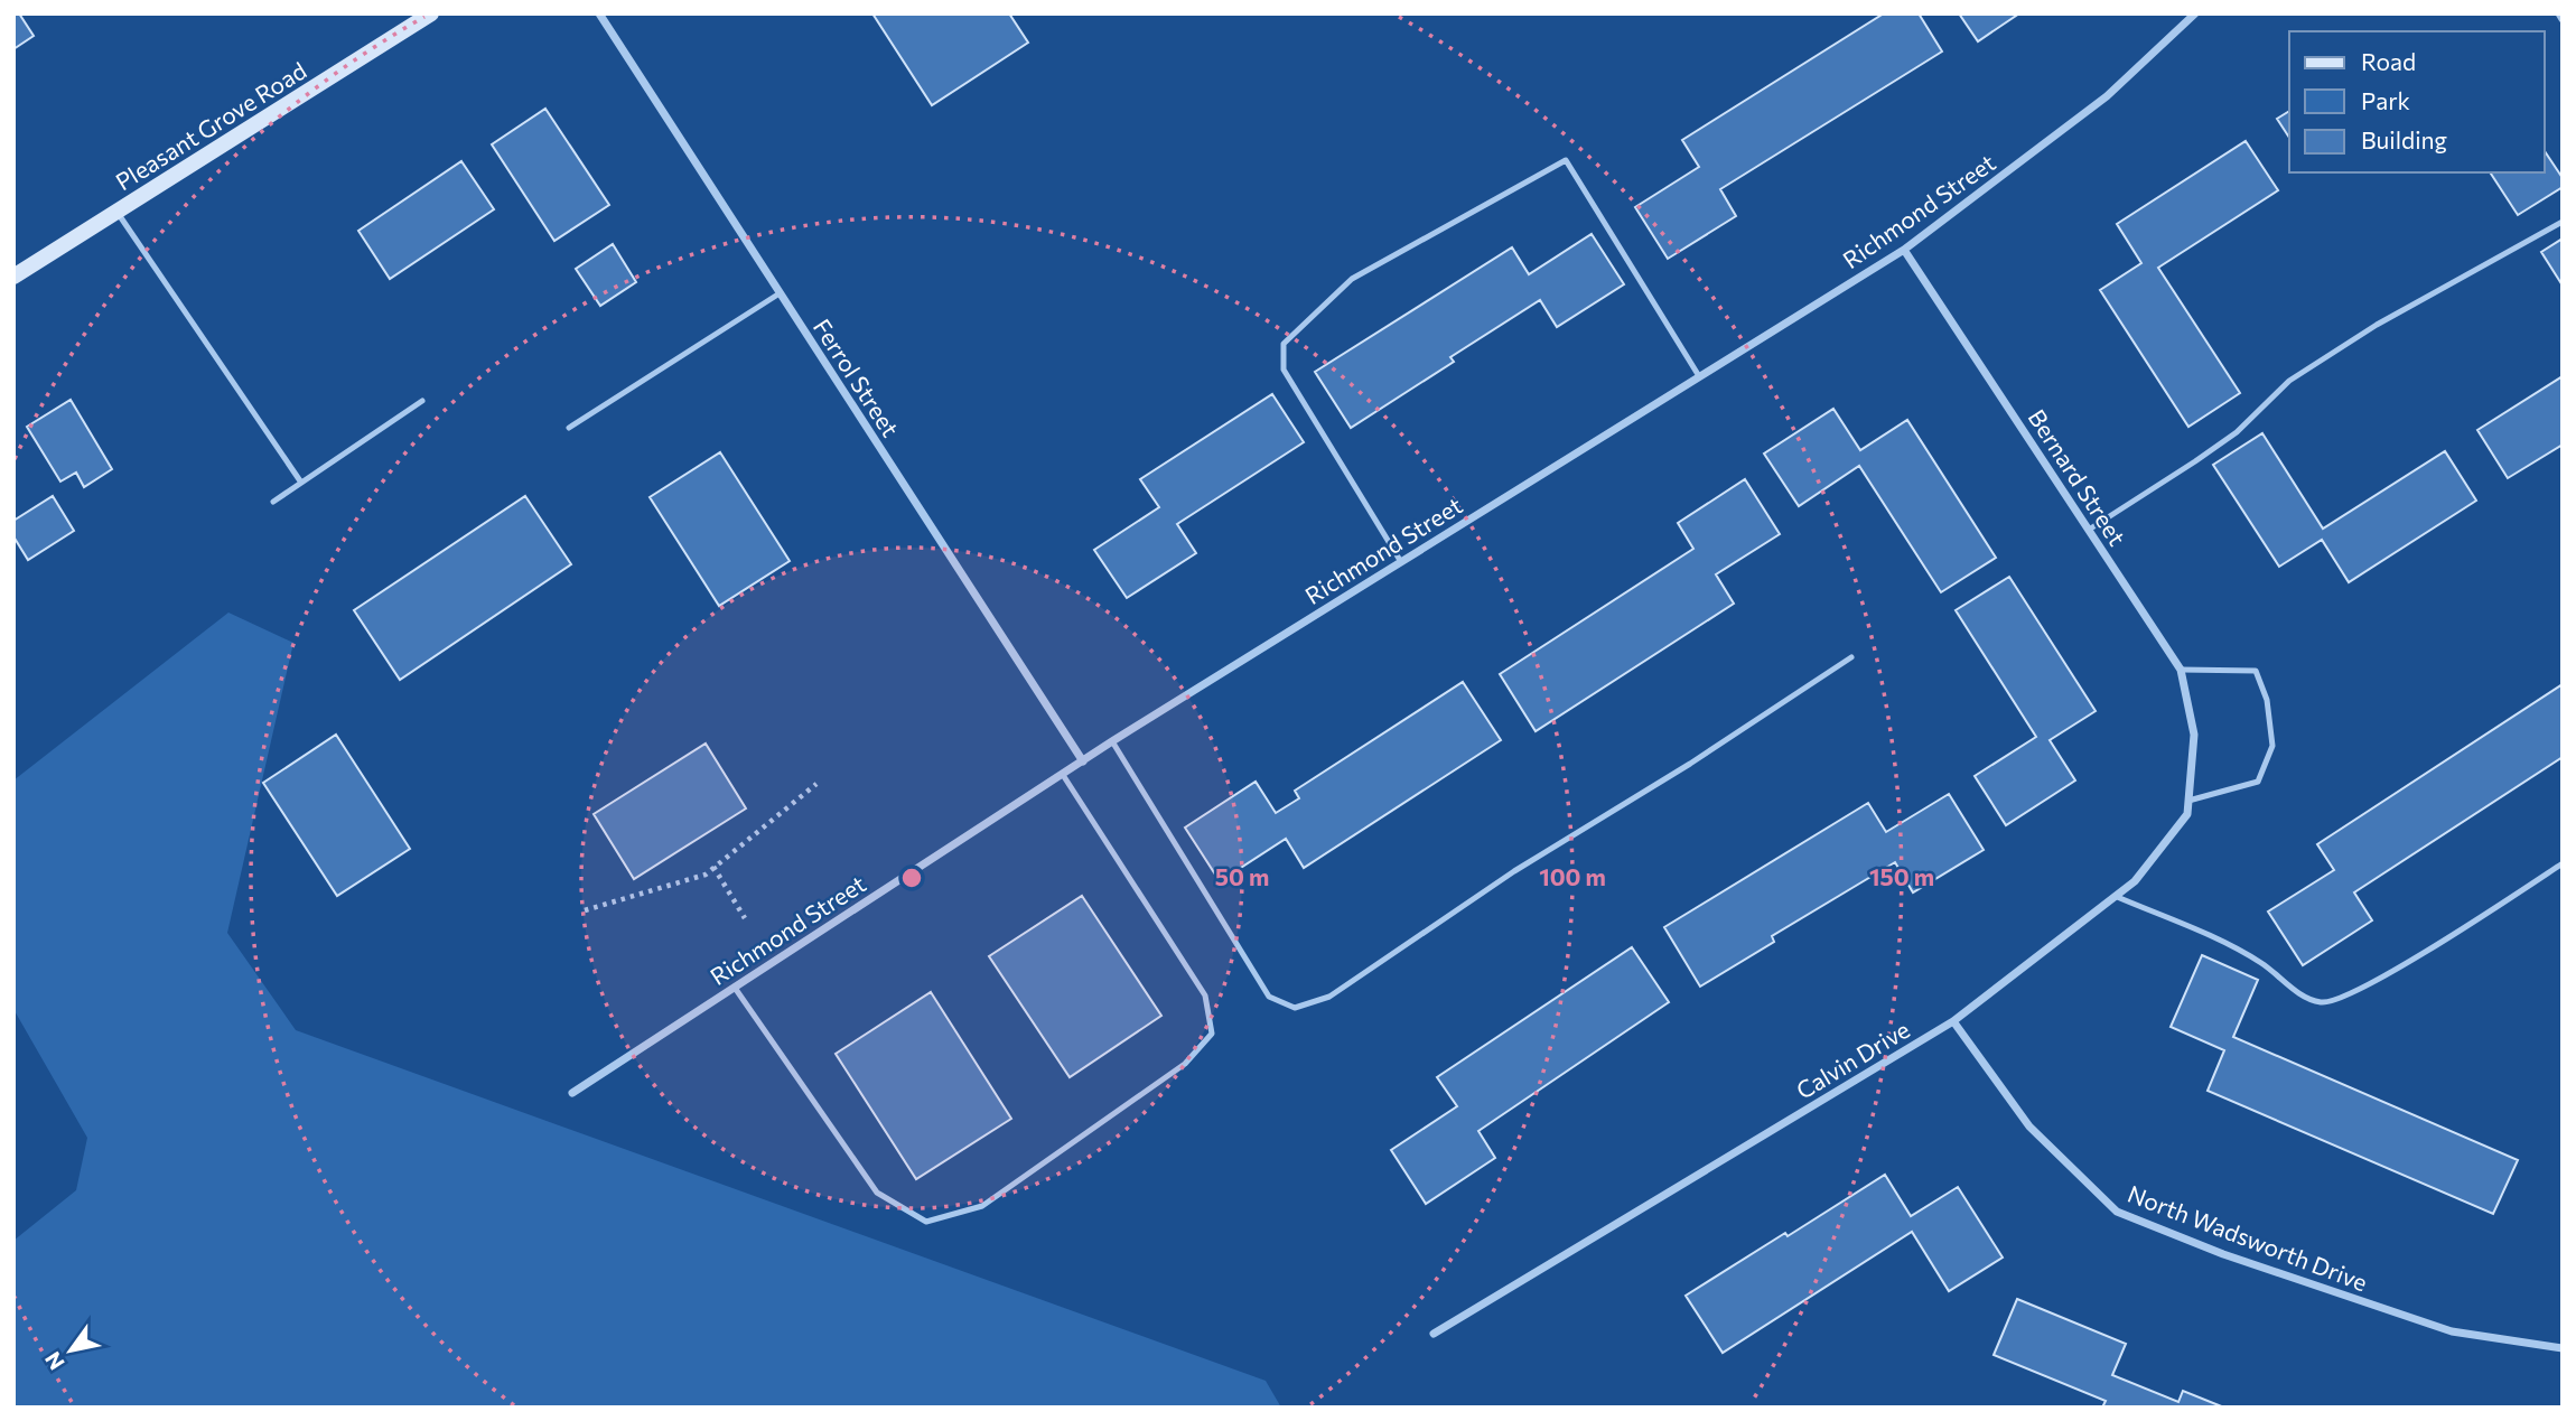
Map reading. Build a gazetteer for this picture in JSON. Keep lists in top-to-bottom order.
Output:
{
  "streets": {
    "street": [
      "Pleasant Grove Road",
      "Richmond Street",
      "Ferrol Street",
      "Bernard Street",
      "Calvin Drive",
      "North Wadsworth Drive"
    ]
  },
  "crossings": [
    ["Richmond Street", "Ferrol Street"],
    ["Richmond Street", "Bernard Street"],
    ["Bernard Street", "Calvin Drive"],
    ["Calvin Drive", "North Wadsworth Drive"]
  ],
  "legend": ["Road", "Park", "Building"],
  "north": "bottom left",
  "rings": ["50 m", "100 m", "150 m"]
}
